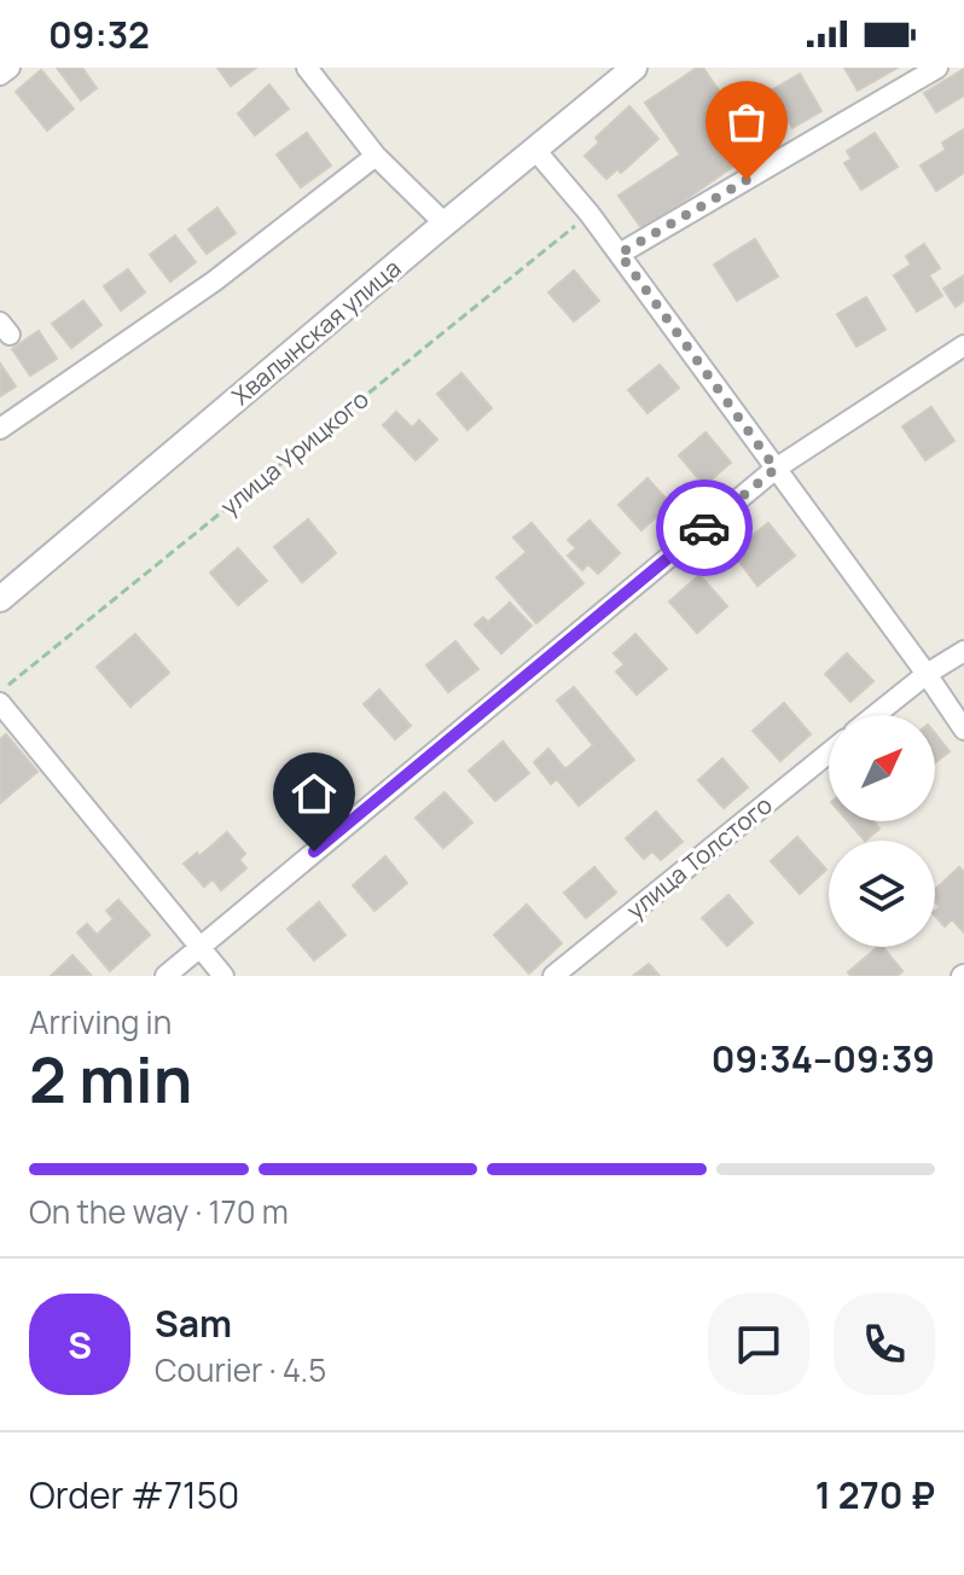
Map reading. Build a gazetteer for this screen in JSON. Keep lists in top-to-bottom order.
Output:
{
  "streets": {
    "street": ["Хвалынская улица", "улица Толстого"],
    "path": ["улица Урицкого"]
  },
  "north": "top right",
  "page": {
    "status": "09:32",
    "heading": ["2 min", "Arriving in", "09:34–09:39"],
    "panel": [
      "Sam",
      "Courier · 4.5",
      "Order #7150",
      "1 270 ₽"
    ],
    "bar": "On the way · 170 m",
    "round": "S"
  }
}
